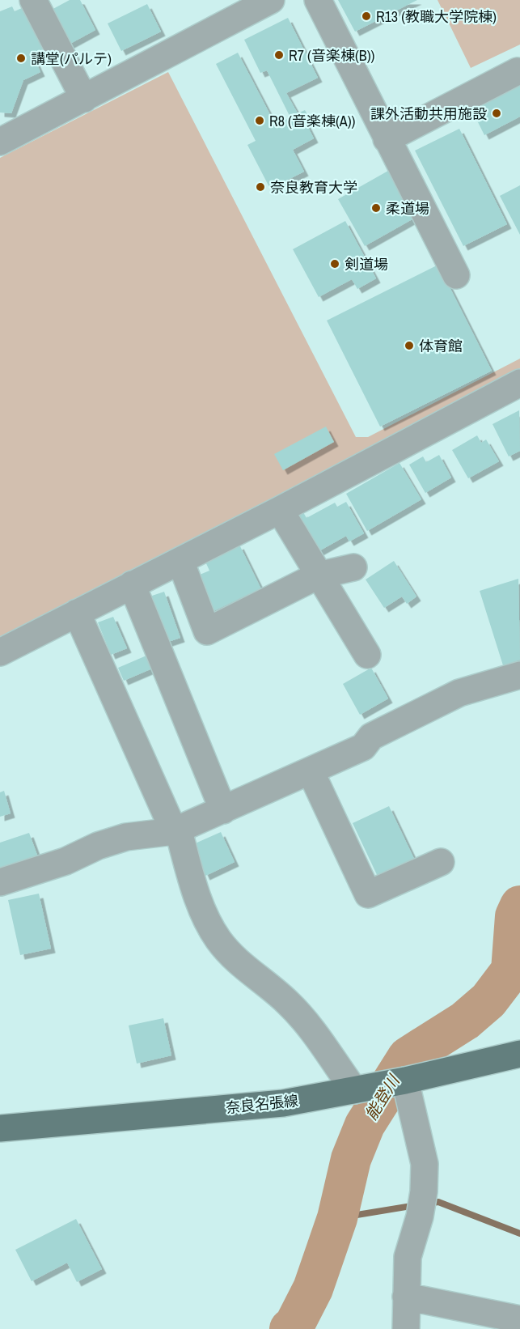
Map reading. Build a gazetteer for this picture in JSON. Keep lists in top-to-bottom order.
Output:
{
  "streets": {
    "main road": ["奈良名張線"]
  },
  "water": ["能登川"],
  "places": [
    "R13 (教職大学院棟)",
    "R7 (音楽棟(B))",
    "講堂(パルテ)",
    "課外活動共用施設",
    "R8 (音楽棟(A))",
    "奈良教育大学",
    "柔道場",
    "剣道場",
    "体育館"
  ]
}
